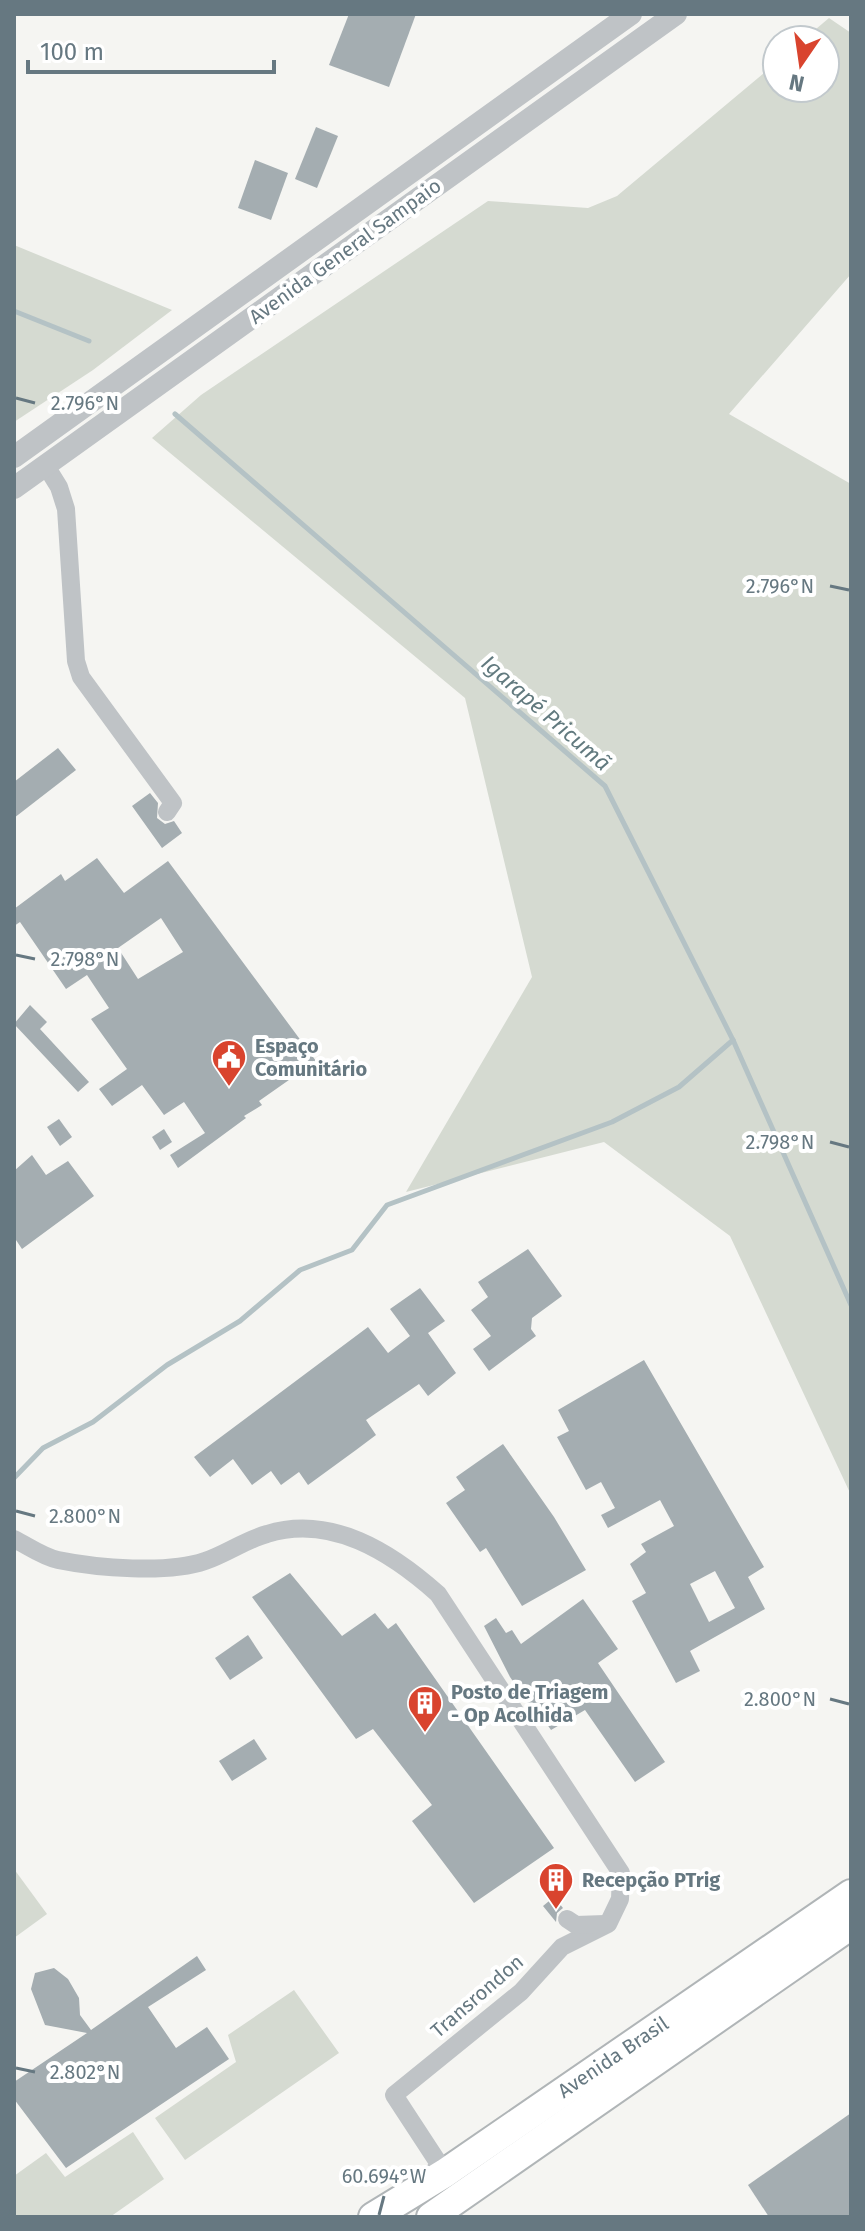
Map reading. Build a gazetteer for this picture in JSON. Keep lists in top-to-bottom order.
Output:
{
  "streets": {
    "highway": ["Avenida Brasil"],
    "street": ["Avenida General Sampaio", "Transrondon"]
  },
  "crossings": [
    ["Transrondon", "Avenida Brasil"]
  ],
  "water": ["Igarapé Pricumã"],
  "places": {
    "public building": ["Espaço Comunitário"],
    "building": ["Posto de Triagem - Op Acolhida", "Recepção PTrig"]
  },
  "scale_bar": "100 m",
  "north": "bottom",
  "coordinates": [
    "2.796°N",
    "2.798°N",
    "2.800°N",
    "2.802°N",
    "60.694°W"
  ]
}
